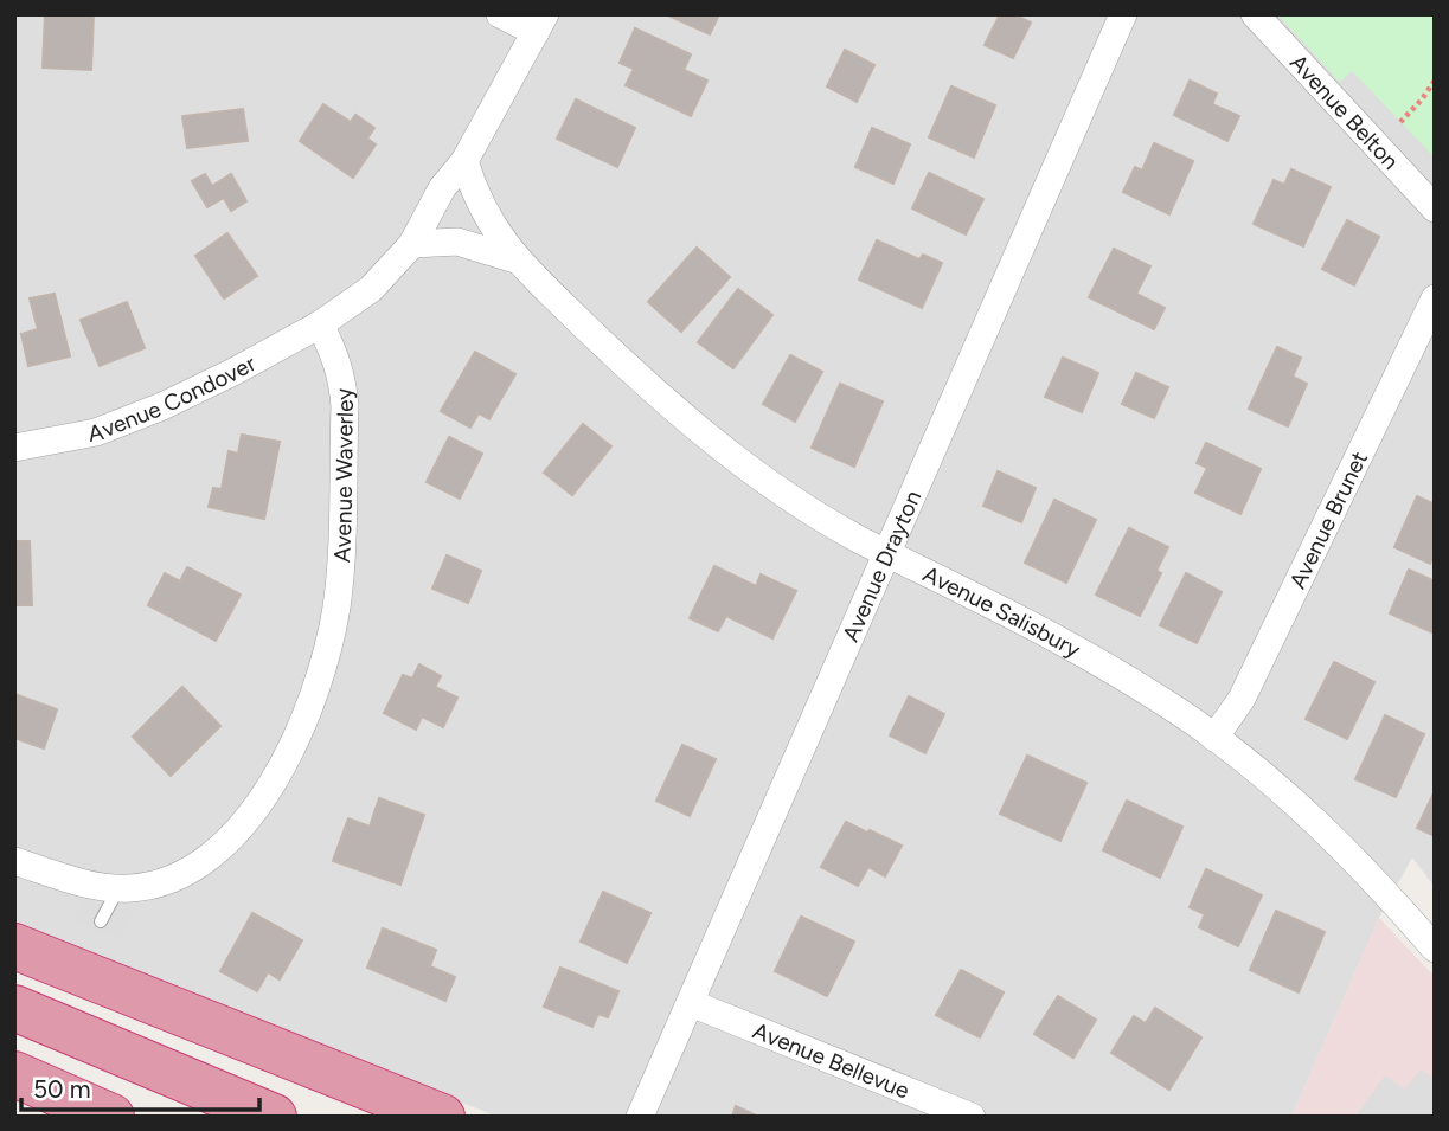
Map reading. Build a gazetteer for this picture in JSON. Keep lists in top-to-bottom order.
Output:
{
  "streets": {
    "street": [
      "Avenue Belton",
      "Avenue Condover",
      "Avenue Waverley",
      "Avenue Brunet",
      "Avenue Drayton",
      "Avenue Salisbury",
      "Avenue Bellevue"
    ]
  },
  "crossings": [
    ["Avenue Condover", "Avenue Waverley"],
    ["Avenue Brunet", "Avenue Salisbury"],
    ["Avenue Drayton", "Avenue Salisbury"],
    ["Avenue Drayton", "Avenue Bellevue"]
  ],
  "scale_bar": "50 m"
}
